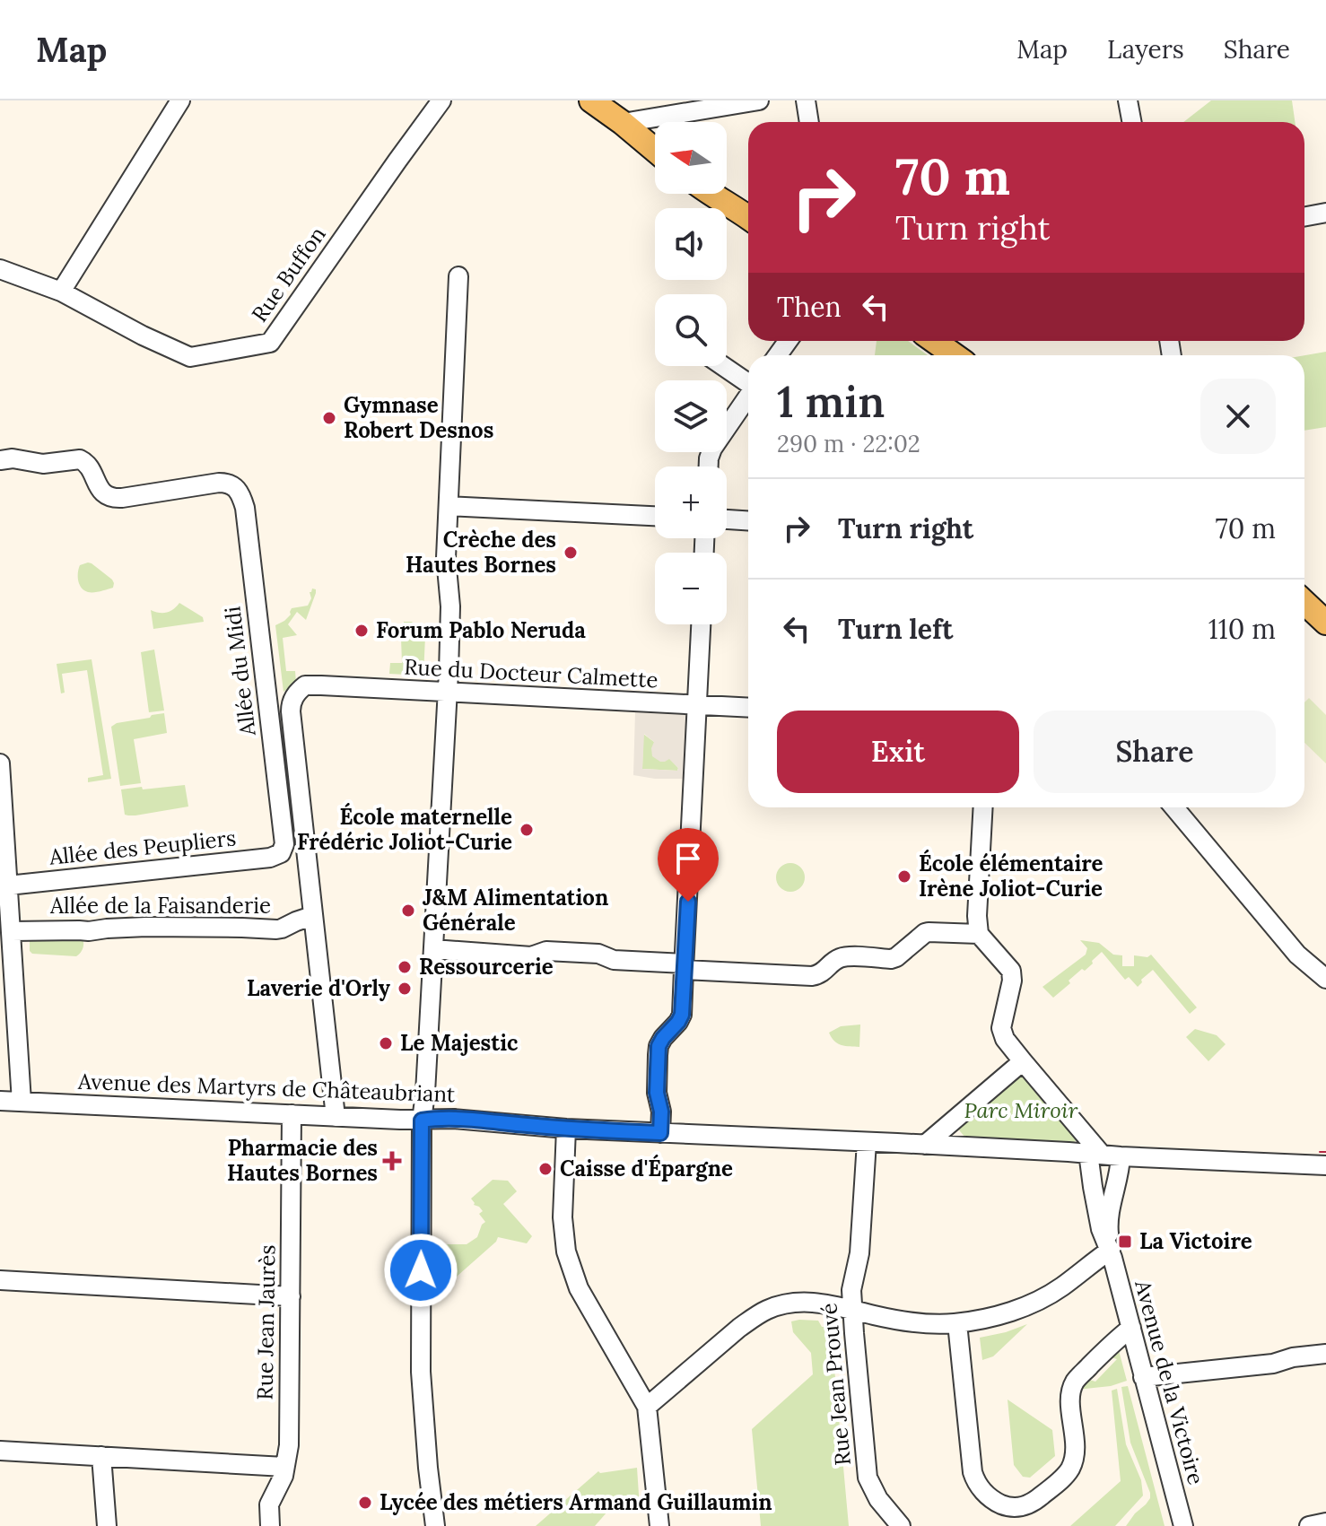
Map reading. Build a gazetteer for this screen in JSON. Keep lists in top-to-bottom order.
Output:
{
  "streets": {
    "street": [
      "Rue Buffon",
      "Allée du Midi",
      "Rue du Docteur Calmette",
      "Allée des Peupliers",
      "Allée de la Faisanderie",
      "Avenue des Martyrs de Châteaubriant",
      "Rue Jean Jaurès",
      "Avenue de la Victoire",
      "Rue Jean Prouvé"
    ]
  },
  "crossings": [
    ["Allée du Midi", "Allée des Peupliers"],
    ["Rue du Docteur Calmette", "Avenue des Martyrs de Châteaubriant"],
    ["Avenue des Martyrs de Châteaubriant", "Rue Jean Jaurès"],
    ["Avenue des Martyrs de Châteaubriant", "Avenue de la Victoire"],
    ["Avenue des Martyrs de Châteaubriant", "Rue Jean Prouvé"]
  ],
  "parks": ["Parc Miroir"],
  "places": {
    "other": [
      "Gymnase Robert Desnos",
      "Crèche des Hautes Bornes",
      "Forum Pablo Neruda",
      "École maternelle Frédéric Joliot-Curie",
      "École élémentaire Irène Joliot-Curie",
      "J&M Alimentation Générale",
      "Ressourcerie",
      "Laverie d'Orly",
      "Le Majestic",
      "Caisse d'Épargne",
      "Lycée des métiers Armand Guillaumin"
    ],
    "health": ["Pharmacie des Hautes Bornes"],
    "transit": ["La Victoire"]
  },
  "north": "left",
  "page": {
    "header": "Map",
    "nav": ["Map", "Layers", "Share"],
    "map_buttons": ["+", "−"],
    "turn": ["70 m", "Turn right"],
    "then": "Then",
    "heading": ["1 min", "290 m · 22:02"],
    "list": [
      {
        "name": "Turn right",
        "value": "70 m"
      },
      {
        "name": "Turn left",
        "value": "110 m"
      }
    ],
    "buttons": ["Exit", "Share"]
  }
}
